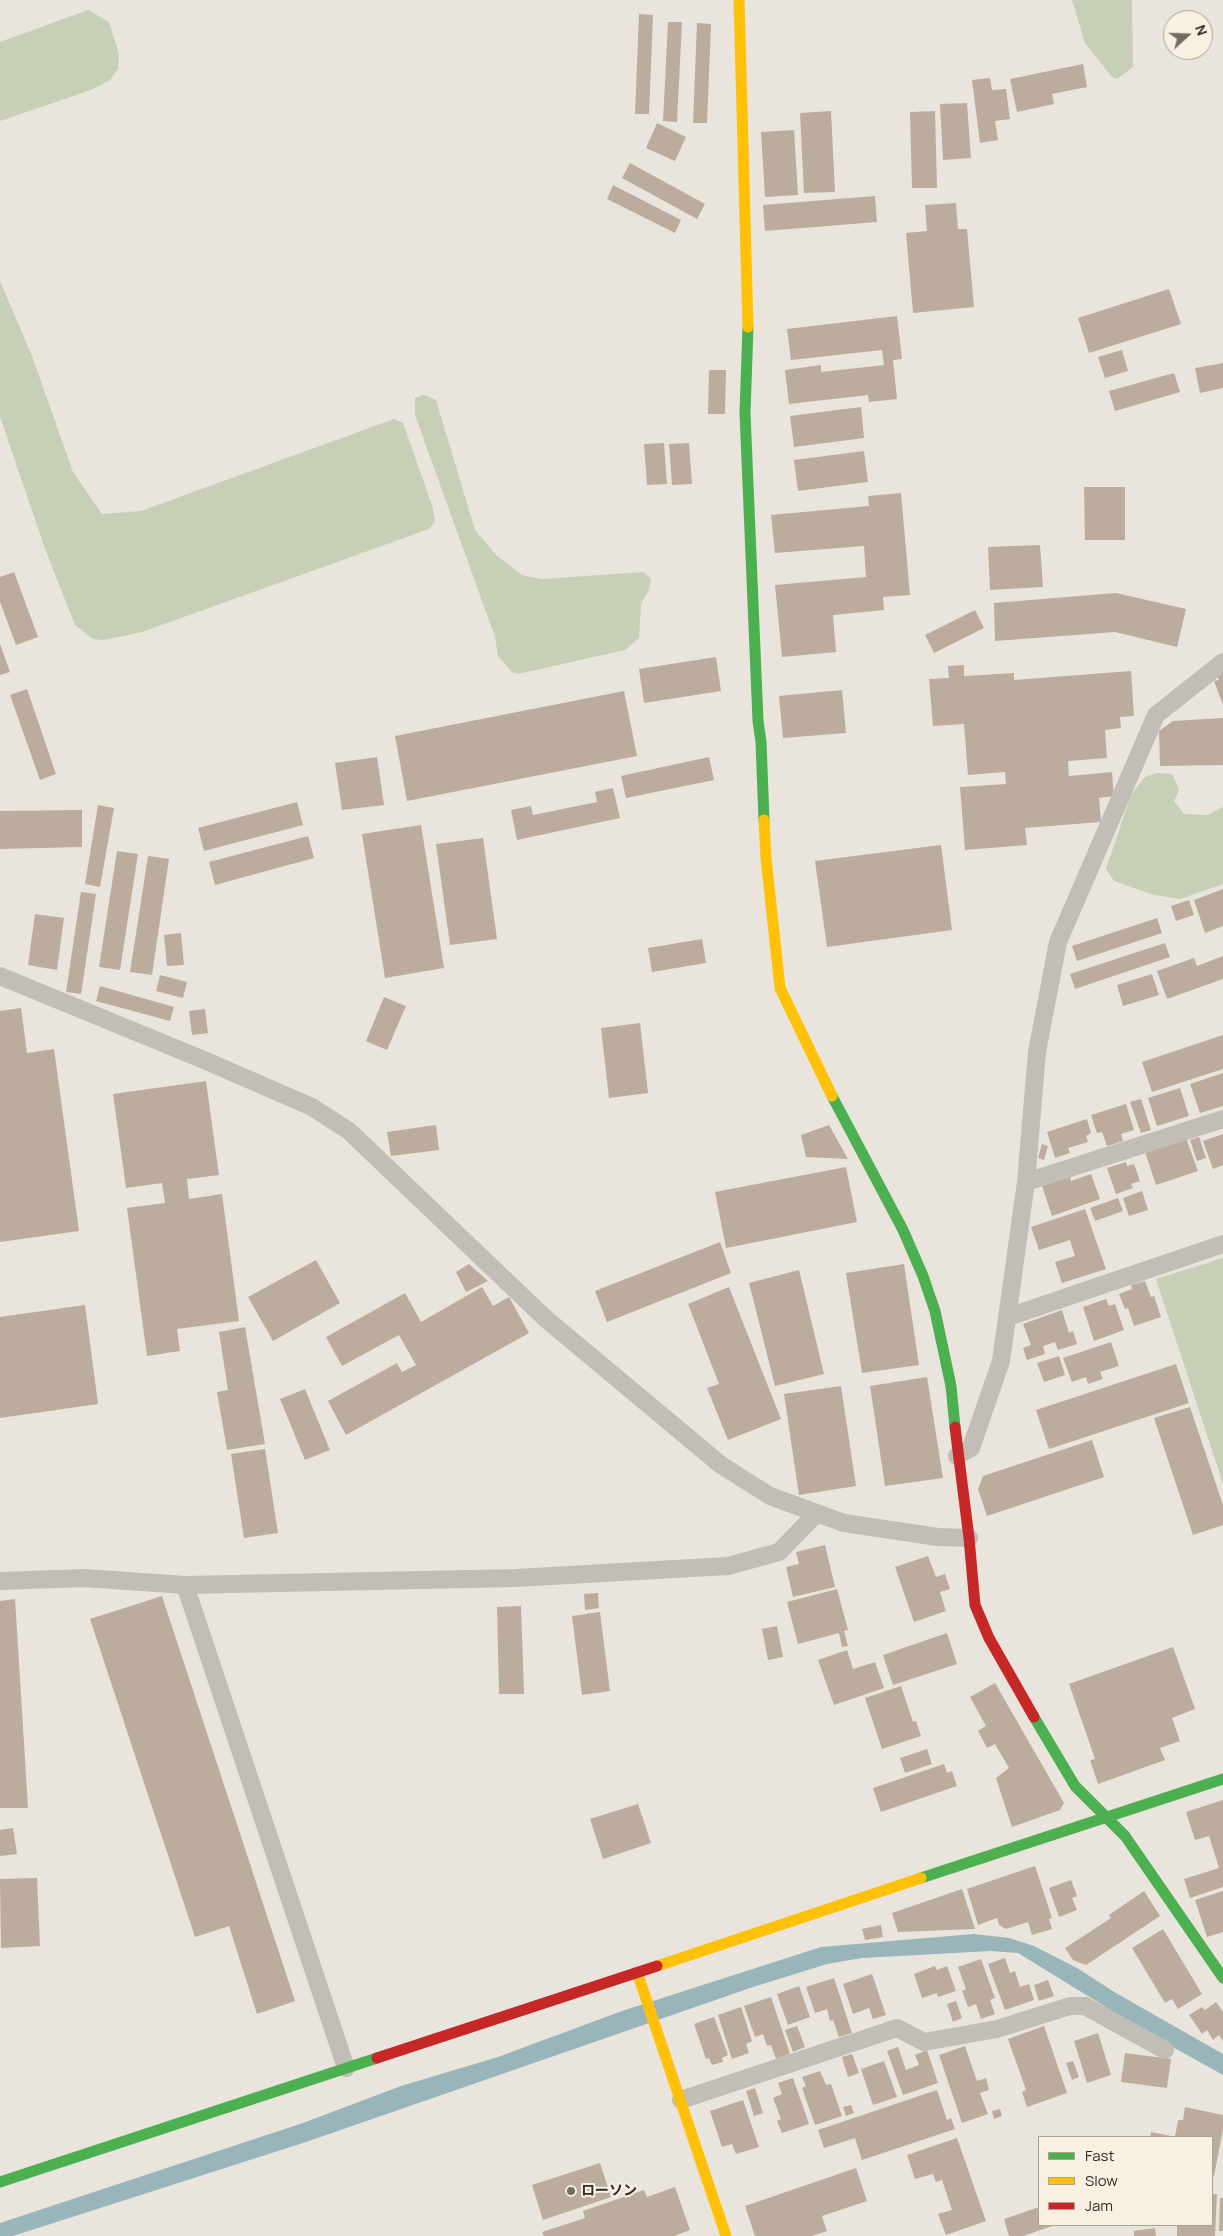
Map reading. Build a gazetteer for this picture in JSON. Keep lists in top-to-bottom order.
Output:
{
  "places": ["ローソン"],
  "legend": ["Fast", "Slow", "Jam"],
  "north": "right"
}
